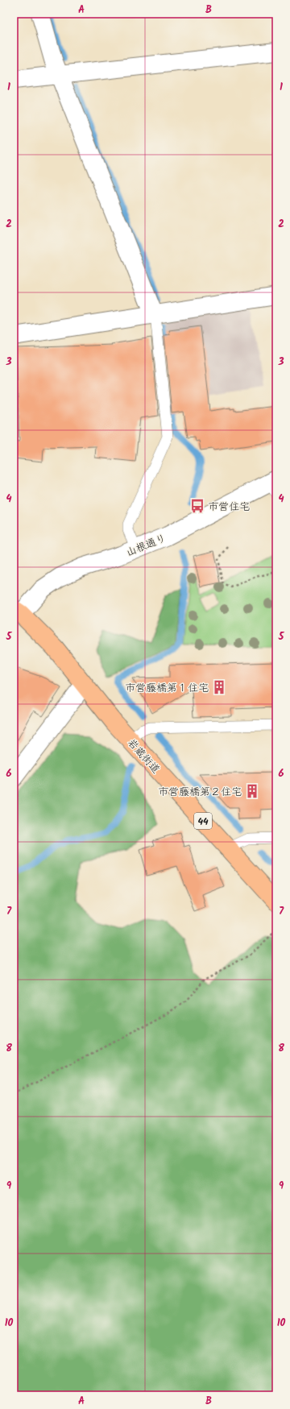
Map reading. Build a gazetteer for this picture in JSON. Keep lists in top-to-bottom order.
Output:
{
  "streets": {
    "main road": ["岩蔵街道", "44"],
    "street": ["山根通り"]
  },
  "crossings": [
    ["山根通り", "岩蔵街道"]
  ],
  "places": {
    "bus stop": ["市営住宅"],
    "building": ["市営藤橋第１住宅", "市営藤橋第２住宅"]
  },
  "grid": {
    "columns": ["A", "B"],
    "rows": [
      "1",
      "2",
      "3",
      "4",
      "5",
      "6",
      "7",
      "8",
      "9",
      "10"
    ]
  }
}
